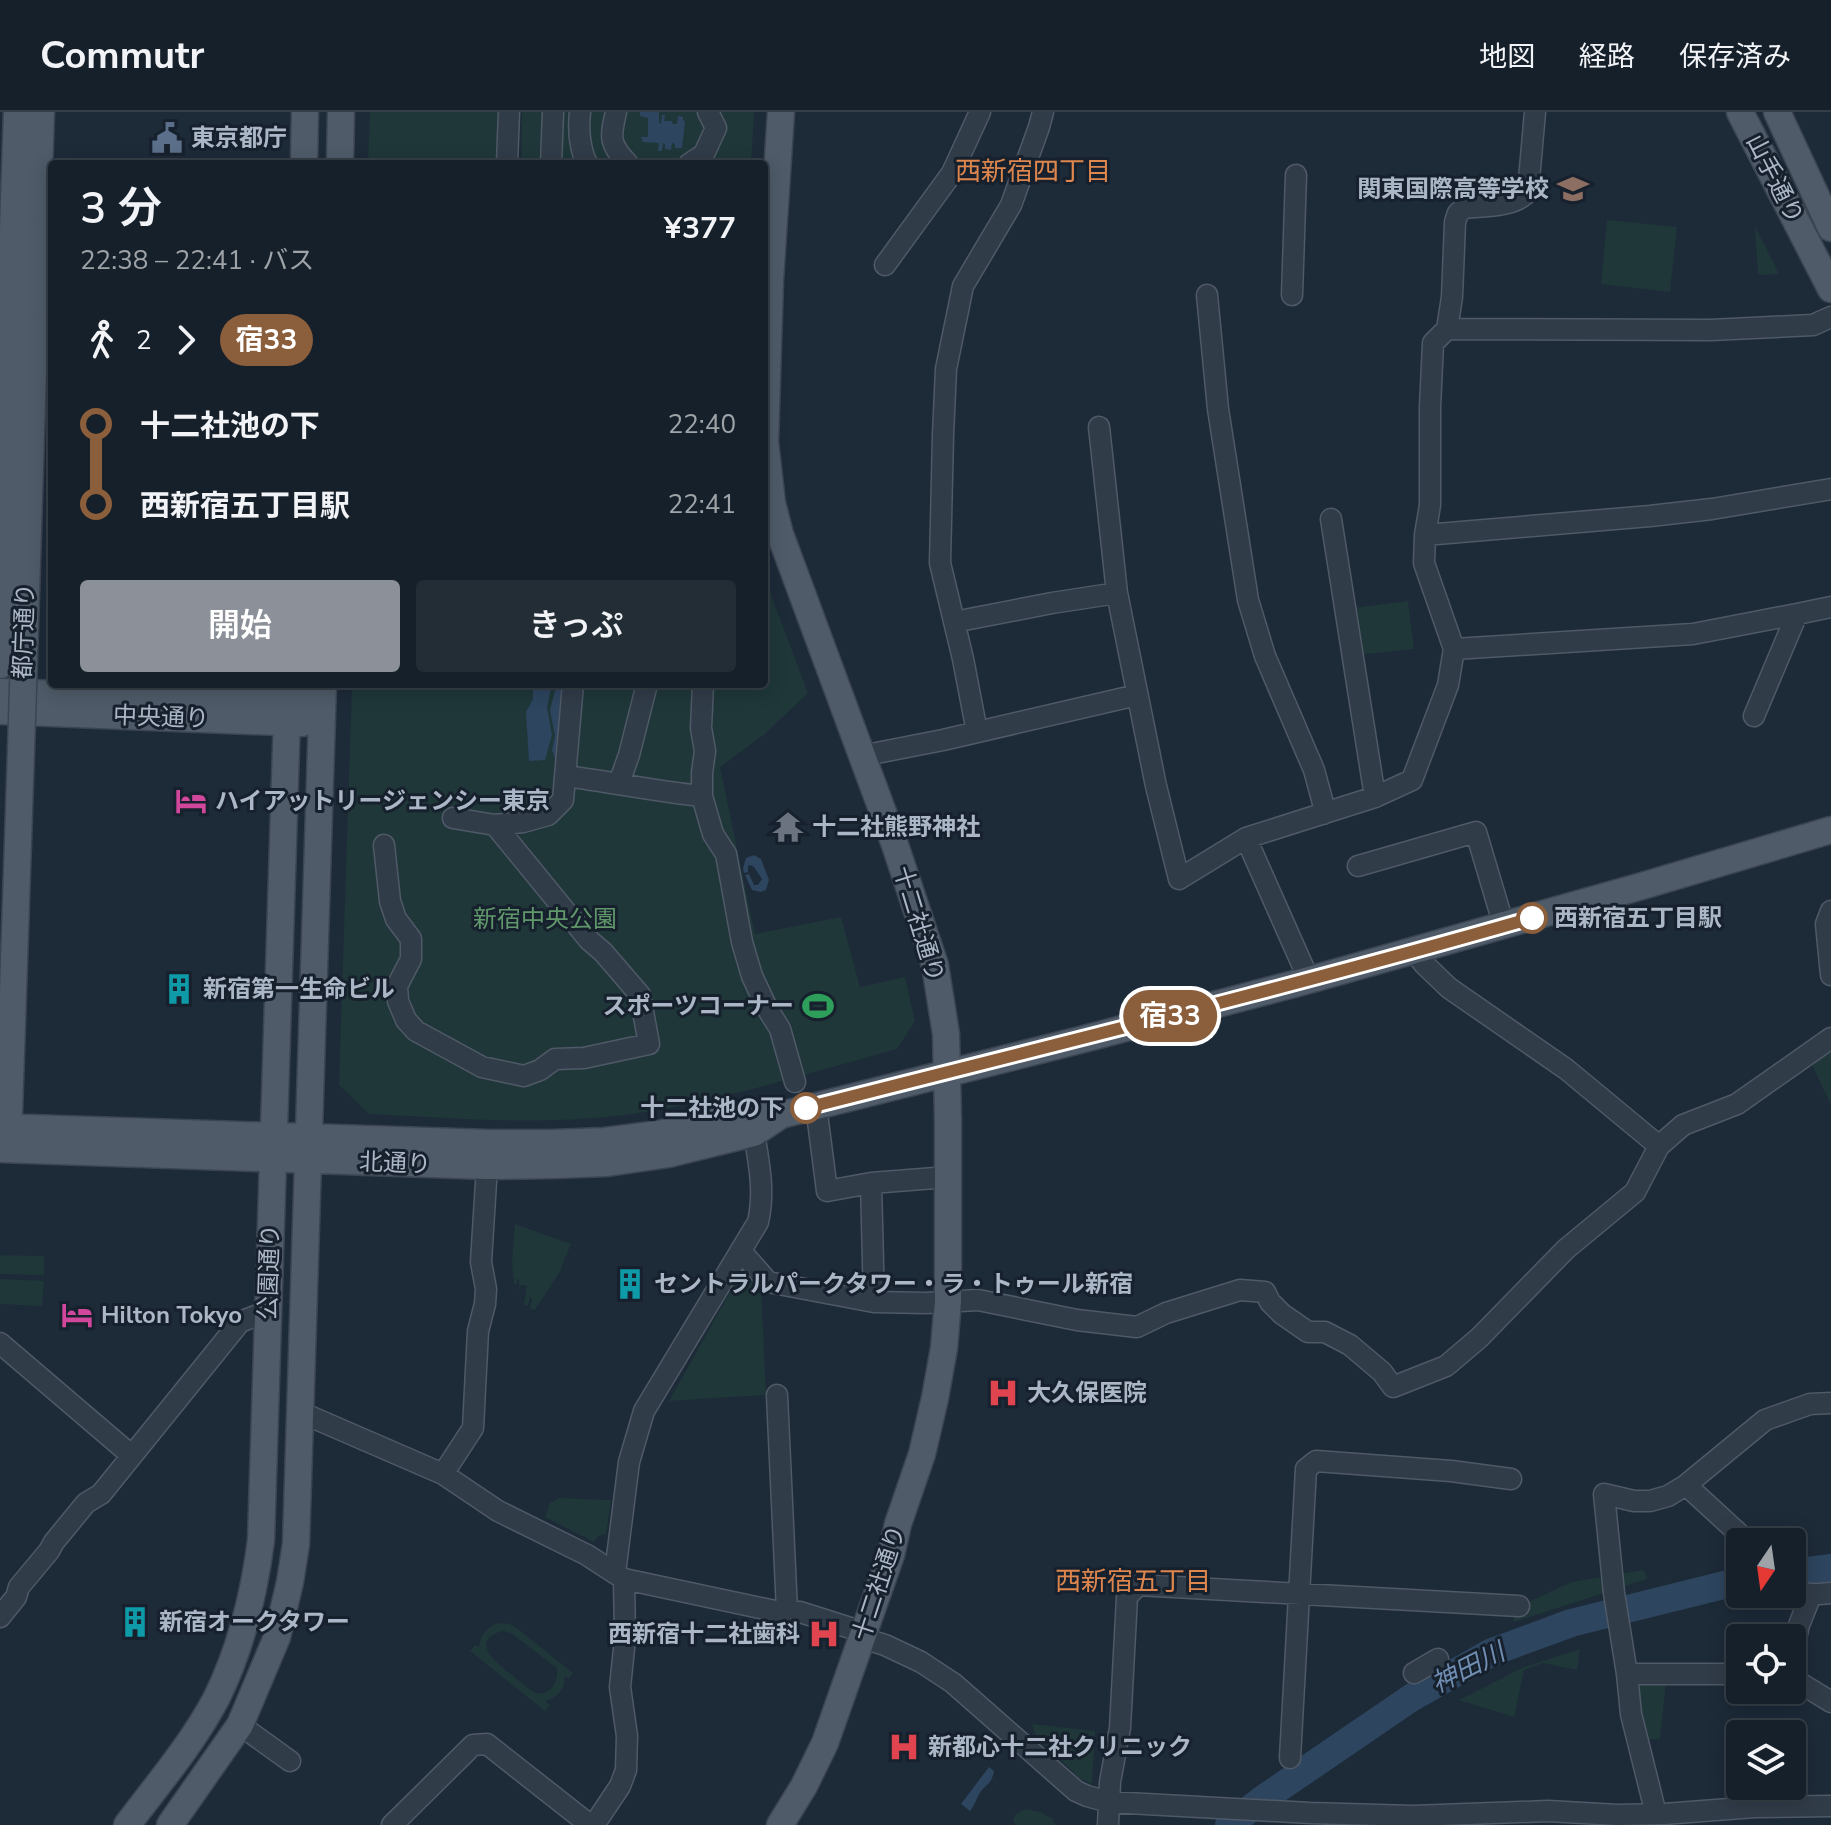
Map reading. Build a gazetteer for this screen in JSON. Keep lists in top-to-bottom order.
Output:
{
  "streets": {
    "main road": [
      "山手通り",
      "都庁通り",
      "中央通り",
      "十二社通り",
      "北通り",
      "公園通り"
    ]
  },
  "crossings": [
    ["都庁通り", "北通り"],
    ["中央通り", "公園通り"],
    ["十二社通り", "北通り"],
    ["北通り", "公園通り"]
  ],
  "districts": ["西新宿四丁目", "西新宿五丁目"],
  "water": ["神田川"],
  "parks": ["新宿中央公園"],
  "places": {
    "public building": ["東京都庁"],
    "school or university": ["関東国際高等学校"],
    "hotel": ["ハイアットリージェンシー東京", "Hilton Tokyo"],
    "temple": ["十二社熊野神社"],
    "other": ["西新宿五丁目駅", "十二社池の下"],
    "building": ["新宿第一生命ビル", "セントラルパークタワー・ラ・トゥール新宿", "新宿オークタワー"],
    "sports": ["スポーツコーナー"],
    "hospital": ["大久保医院", "西新宿十二社歯科", "新都心十二社クリニック"]
  },
  "lines": ["bus line 宿33"],
  "north": "bottom",
  "page": {
    "header": "Commutr",
    "nav": ["地図", "経路", "保存済み"],
    "on_map": "宿33",
    "heading": ["3 分", "22:38 – 22:41 · バス", "¥377"],
    "legs": ["2", "宿33"],
    "list": [
      {
        "name": "十二社池の下",
        "value": "22:40"
      },
      {
        "name": "西新宿五丁目駅",
        "value": "22:41"
      }
    ],
    "buttons": ["開始", "きっぷ"]
  }
}
